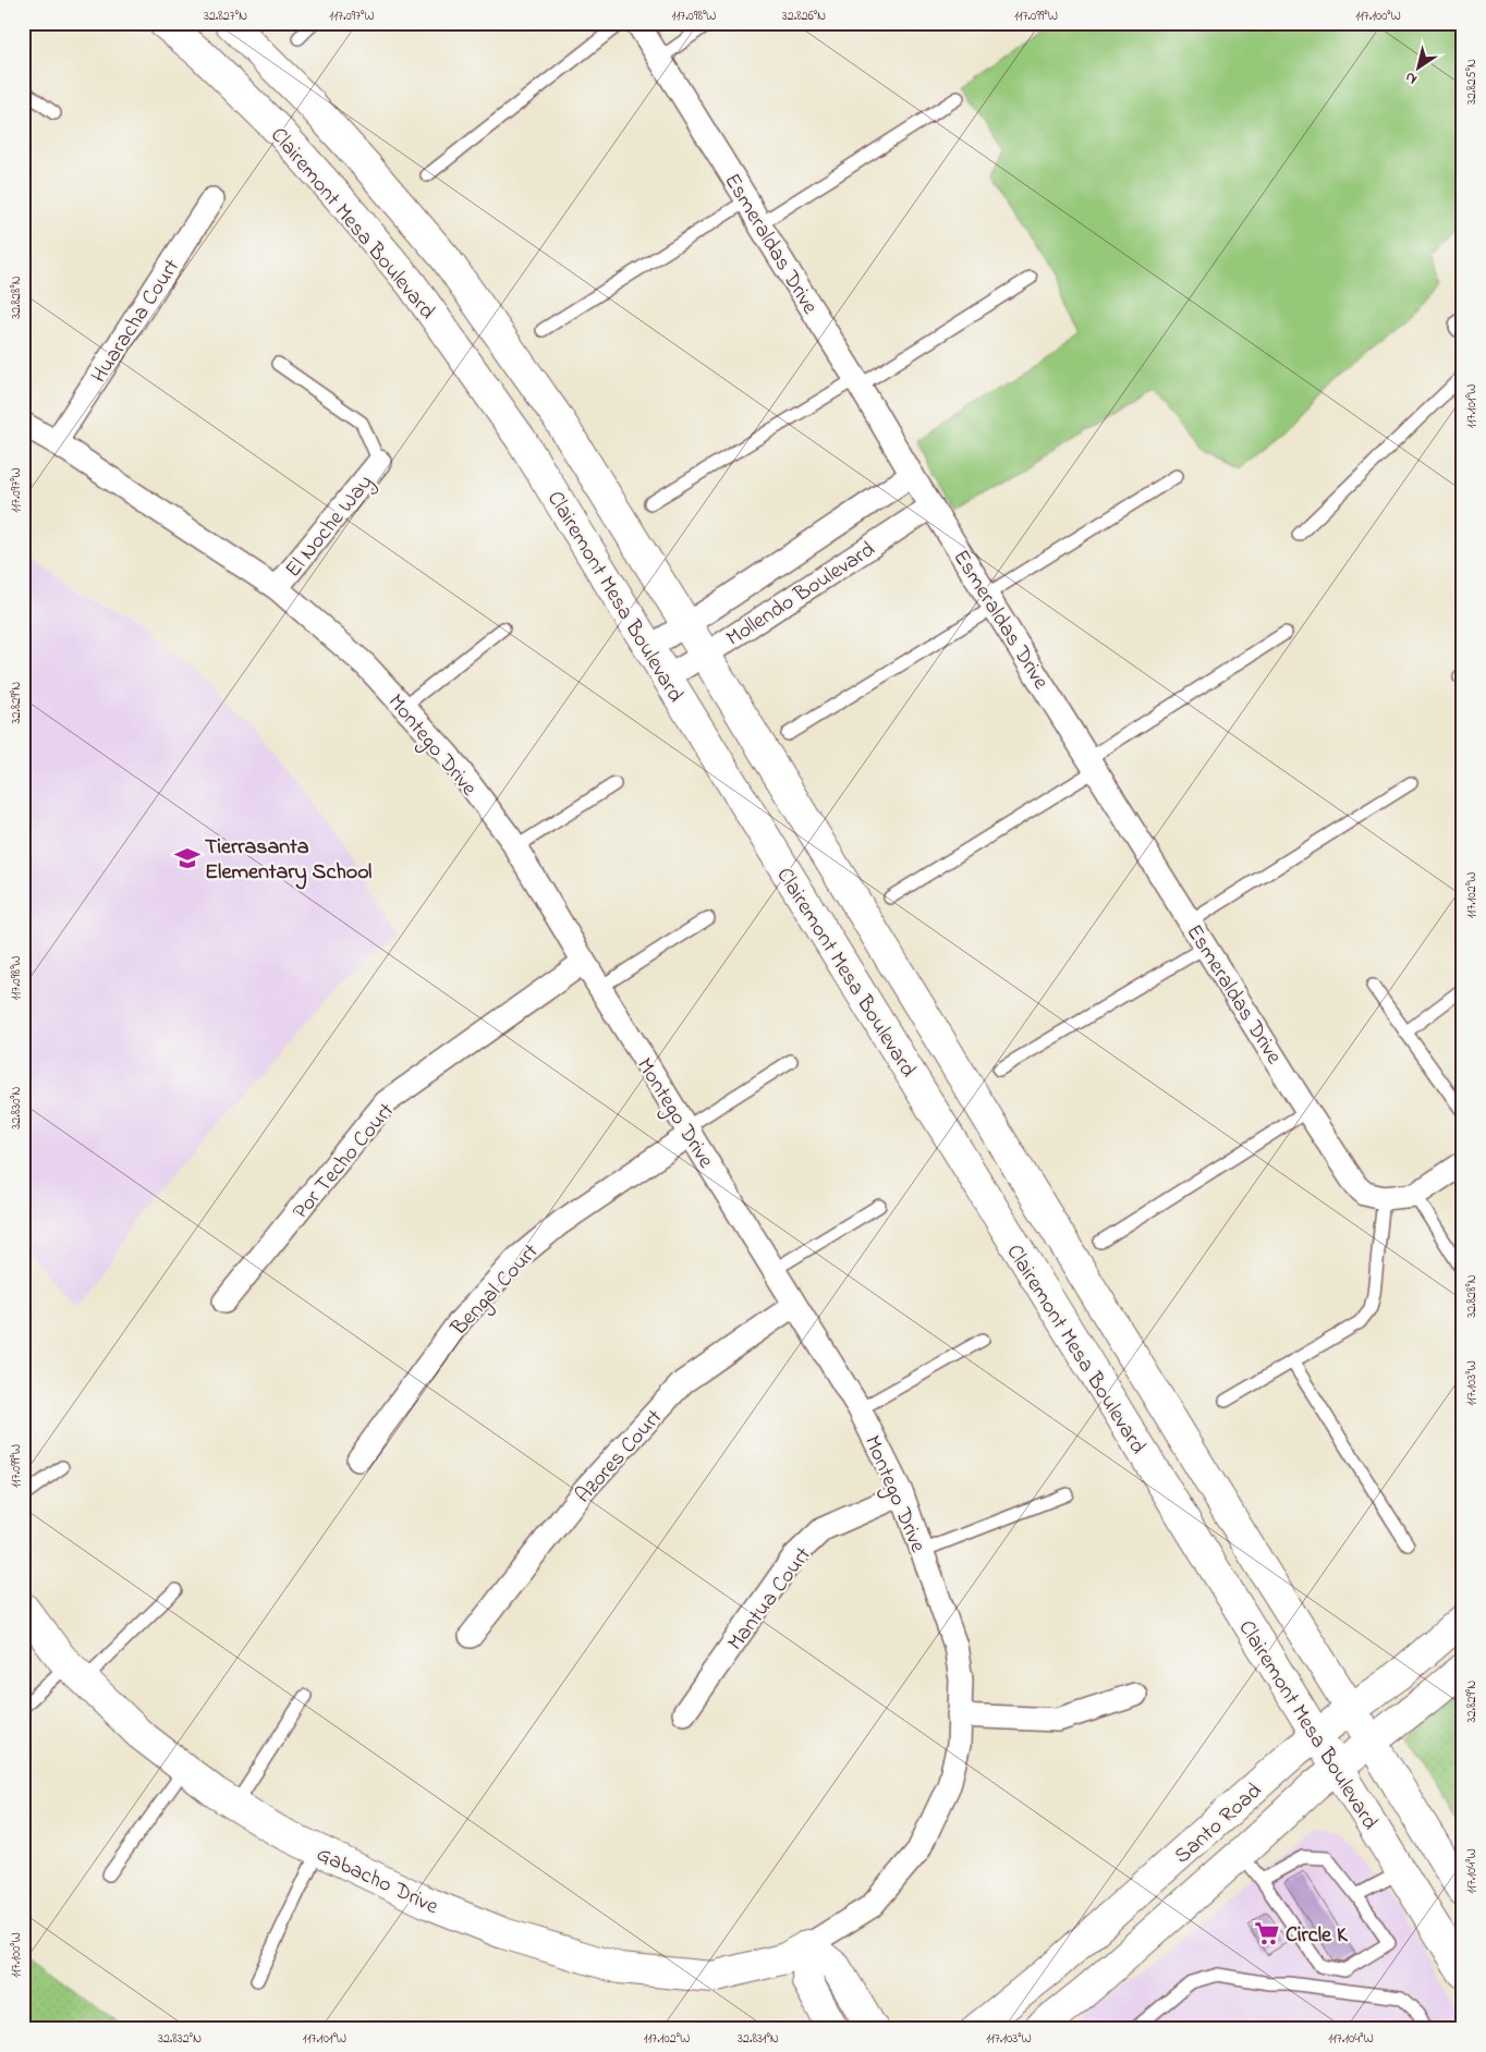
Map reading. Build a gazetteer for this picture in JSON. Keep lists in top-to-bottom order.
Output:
{
  "streets": {
    "main road": ["Clairemont Mesa Boulevard", "Santo Road", "Gabacho Drive"],
    "street": [
      "Esmeraldas Drive",
      "Huaracha Court",
      "El Noche Way",
      "Mollendo Boulevard",
      "Montego Drive",
      "Por Techo Court",
      "Bengal Court",
      "Azores Court",
      "Mantua Court"
    ]
  },
  "crossings": [
    ["Clairemont Mesa Boulevard", "Mollendo Boulevard"],
    ["Clairemont Mesa Boulevard", "Santo Road"],
    ["Esmeraldas Drive", "Mollendo Boulevard"],
    ["Huaracha Court", "Montego Drive"],
    ["El Noche Way", "Montego Drive"],
    ["Montego Drive", "Por Techo Court"],
    ["Montego Drive", "Bengal Court"],
    ["Montego Drive", "Azores Court"],
    ["Montego Drive", "Mantua Court"],
    ["Montego Drive", "Gabacho Drive"]
  ],
  "places": {
    "school or university": ["Tierrasanta Elementary School"],
    "supermarket": ["Circle K"]
  },
  "north": "bottom left",
  "coordinates": [
    "32.827°N",
    "117.097°W",
    "117.098°W",
    "32.826°N",
    "117.099°W",
    "117.100°W",
    "32.825°N",
    "32.828°N",
    "117.101°W",
    "32.829°N",
    "117.102°W",
    "32.830°N",
    "117.103°W",
    "117.104°W",
    "32.832°N",
    "32.831°N"
  ]
}
